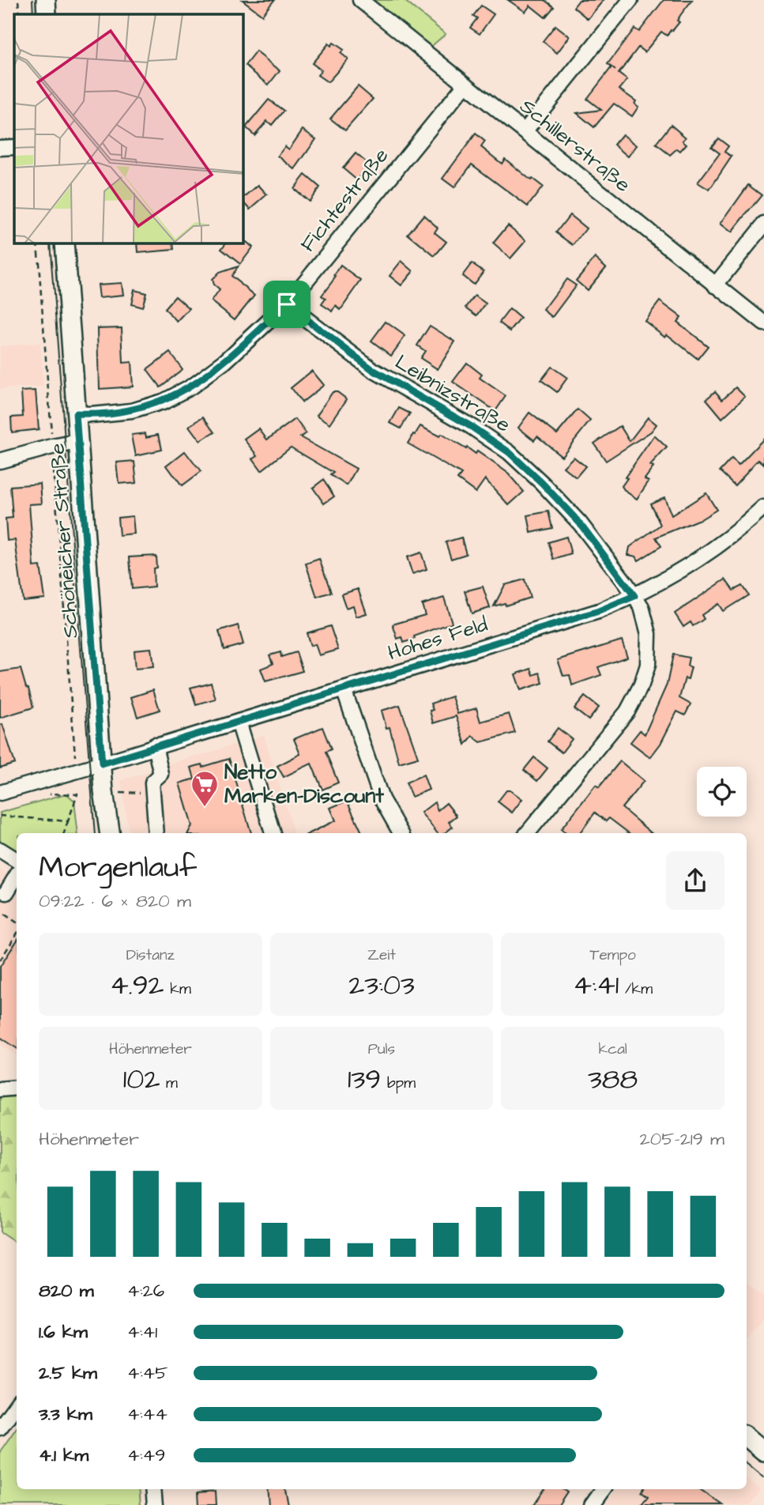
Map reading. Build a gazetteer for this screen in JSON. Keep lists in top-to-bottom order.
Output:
{
  "streets": {
    "main road": ["Schöneicher Straße"],
    "street": [
      "Schillerstraße",
      "Fichtestraße",
      "Leibnizstraße",
      "Hohes Feld"
    ]
  },
  "crossings": [
    ["Schillerstraße", "Fichtestraße"],
    ["Fichtestraße", "Leibnizstraße"],
    ["Fichtestraße", "Schöneicher Straße"],
    ["Leibnizstraße", "Hohes Feld"],
    ["Schöneicher Straße", "Hohes Feld"]
  ],
  "places": {
    "supermarket": ["Netto Marken-Discount"]
  },
  "page": {
    "heading": ["Morgenlauf", "09:22 · 6 × 820 m"],
    "stats": [
      ["Distanz", "4.92 km"],
      ["Zeit", "23:03"],
      ["Tempo", "4:41 /km"],
      ["Höhenmeter", "102 m"],
      ["Puls", "139 bpm"],
      ["kcal", "388"]
    ],
    "chart": ["Höhenmeter", "205–219 m"],
    "list": [
      {
        "name": "820 m",
        "note": "4:26"
      },
      {
        "name": "1.6 km",
        "note": "4:41"
      },
      {
        "name": "2.5 km",
        "note": "4:45"
      },
      {
        "name": "3.3 km",
        "note": "4:44"
      },
      {
        "name": "4.1 km",
        "note": "4:49"
      }
    ]
  }
}
